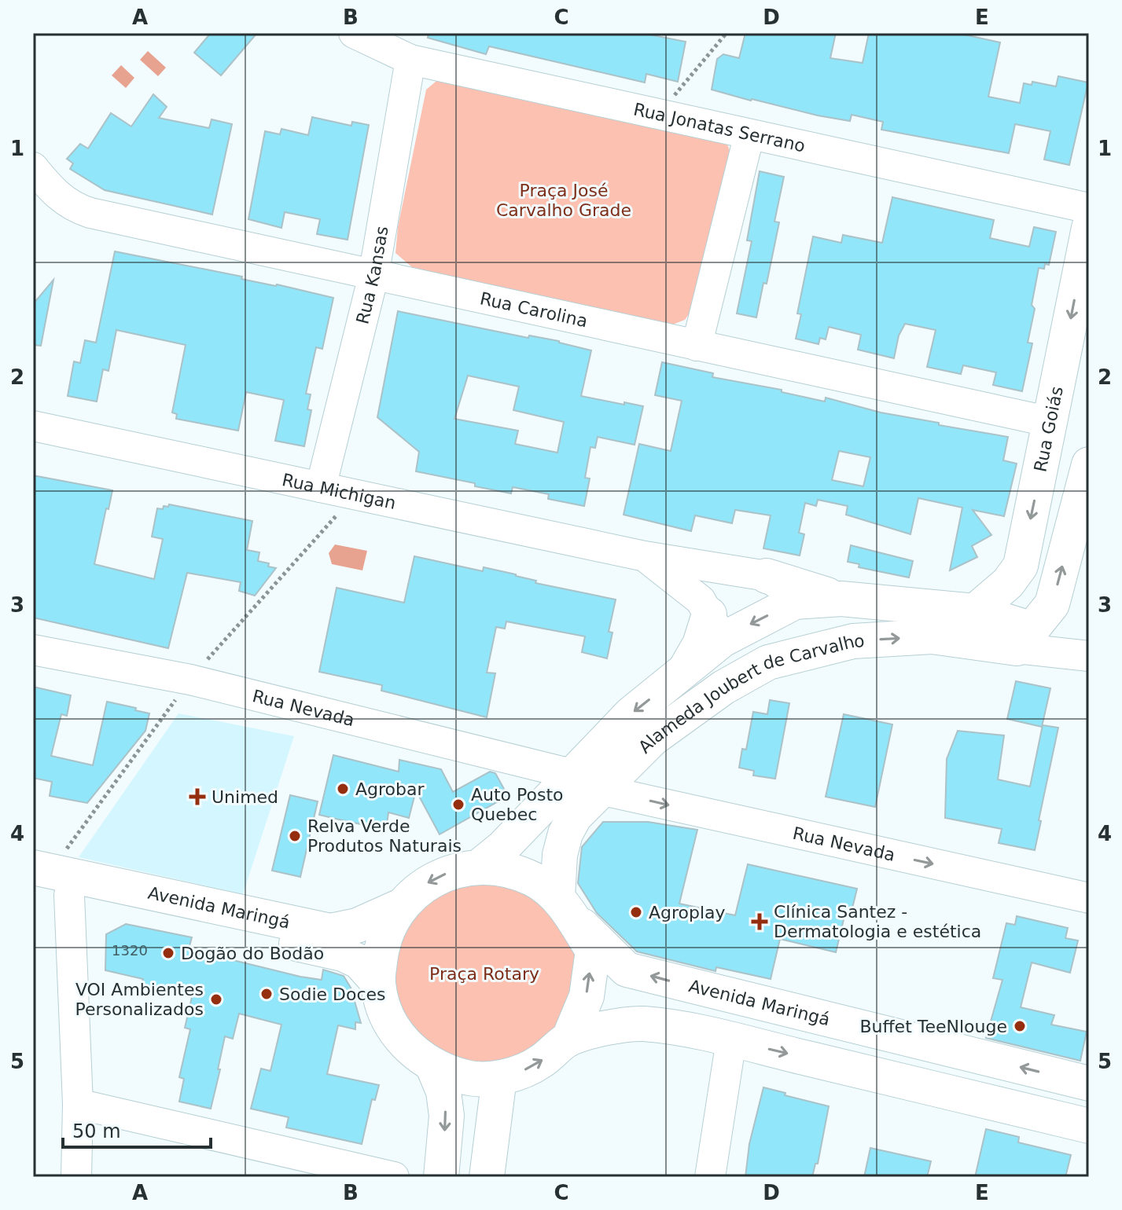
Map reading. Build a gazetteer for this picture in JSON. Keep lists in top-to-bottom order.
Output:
{
  "streets": {
    "main road": ["Rua Goiás", "Alameda Joubert de Carvalho", "Avenida Maringá"],
    "street": [
      "Rua Jonatas Serrano",
      "Rua Kansas",
      "Rua Carolina",
      "Rua Michigan",
      "Rua Nevada"
    ]
  },
  "crossings": [
    ["Rua Jonatas Serrano", "Rua Kansas"],
    ["Rua Kansas", "Rua Carolina"],
    ["Rua Kansas", "Rua Michigan"],
    ["Rua Carolina", "Rua Goiás"],
    ["Rua Goiás", "Alameda Joubert de Carvalho"],
    ["Rua Michigan", "Alameda Joubert de Carvalho"],
    ["Alameda Joubert de Carvalho", "Rua Nevada"],
    ["Alameda Joubert de Carvalho", "Avenida Maringá"]
  ],
  "parks": ["Praça José Carvalho Grade", "Praça Rotary"],
  "places": {
    "other": [
      "Agrobar",
      "Auto Posto Quebec",
      "Relva Verde Produtos Naturais",
      "Agroplay",
      "Dogão do Bodão",
      "Sodie Doces",
      "VOI Ambientes Personalizados",
      "Buffet TeeNlouge"
    ],
    "health": ["Unimed", "Clínica Santez - Dermatologia e estética"]
  },
  "house_numbers": ["1320"],
  "scale_bar": "50 m",
  "grid": {
    "columns": [
      "A",
      "B",
      "C",
      "D",
      "E"
    ],
    "rows": [
      "1",
      "2",
      "3",
      "4",
      "5"
    ]
  }
}
